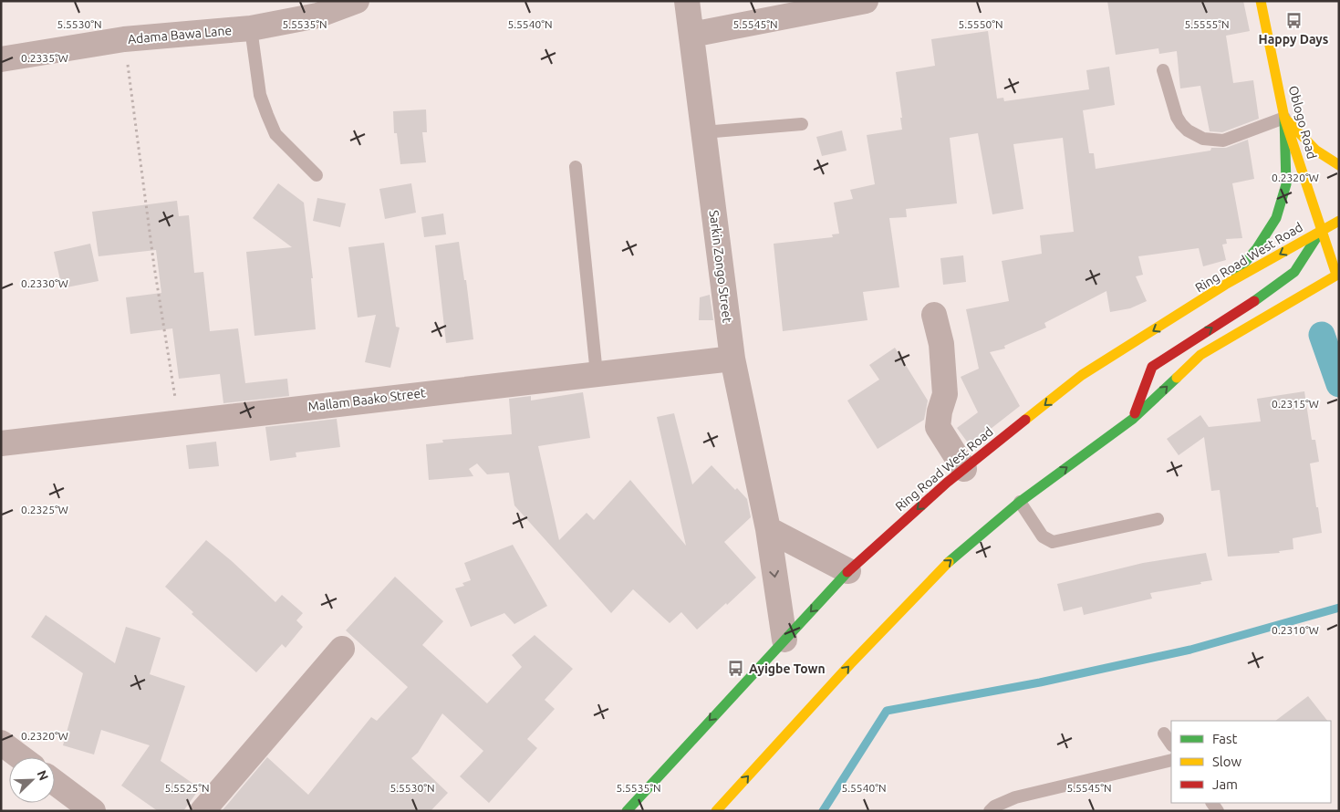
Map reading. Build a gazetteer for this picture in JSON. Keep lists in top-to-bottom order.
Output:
{
  "streets": {
    "main road": ["Oblogo Road", "Ring Road West Road"],
    "street": ["Adama Bawa Lane", "Sarkin Zongo Street", "Mallam Baako Street"]
  },
  "crossings": [
    ["Oblogo Road", "Ring Road West Road"],
    ["Ring Road West Road", "Sarkin Zongo Street"],
    ["Sarkin Zongo Street", "Mallam Baako Street"]
  ],
  "places": {
    "bus stop": ["Happy Days", "Ayigbe Town"]
  },
  "legend": ["Fast", "Slow", "Jam"],
  "north": "top right",
  "coordinates": [
    "5.5530°N",
    "5.5535°N",
    "5.5540°N",
    "5.5545°N",
    "5.5550°N",
    "5.5555°N",
    "0.2335°W",
    "0.2320°W",
    "0.2330°W",
    "0.2315°W",
    "0.2325°W",
    "0.2310°W",
    "5.5525°N"
  ]
}
